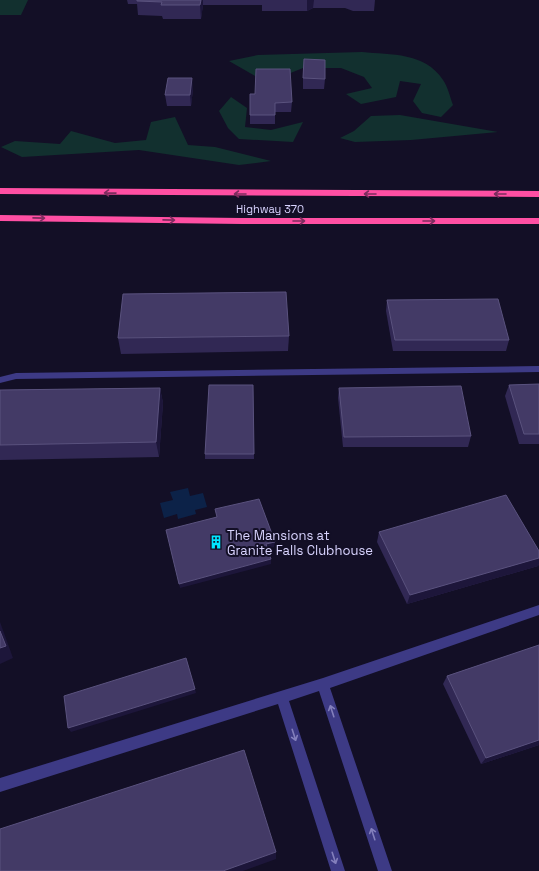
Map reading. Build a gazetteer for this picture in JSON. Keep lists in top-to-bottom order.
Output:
{
  "streets": {
    "highway": ["Highway 370"]
  },
  "places": {
    "building": ["The Mansions at Granite Falls Clubhouse"]
  }
}
